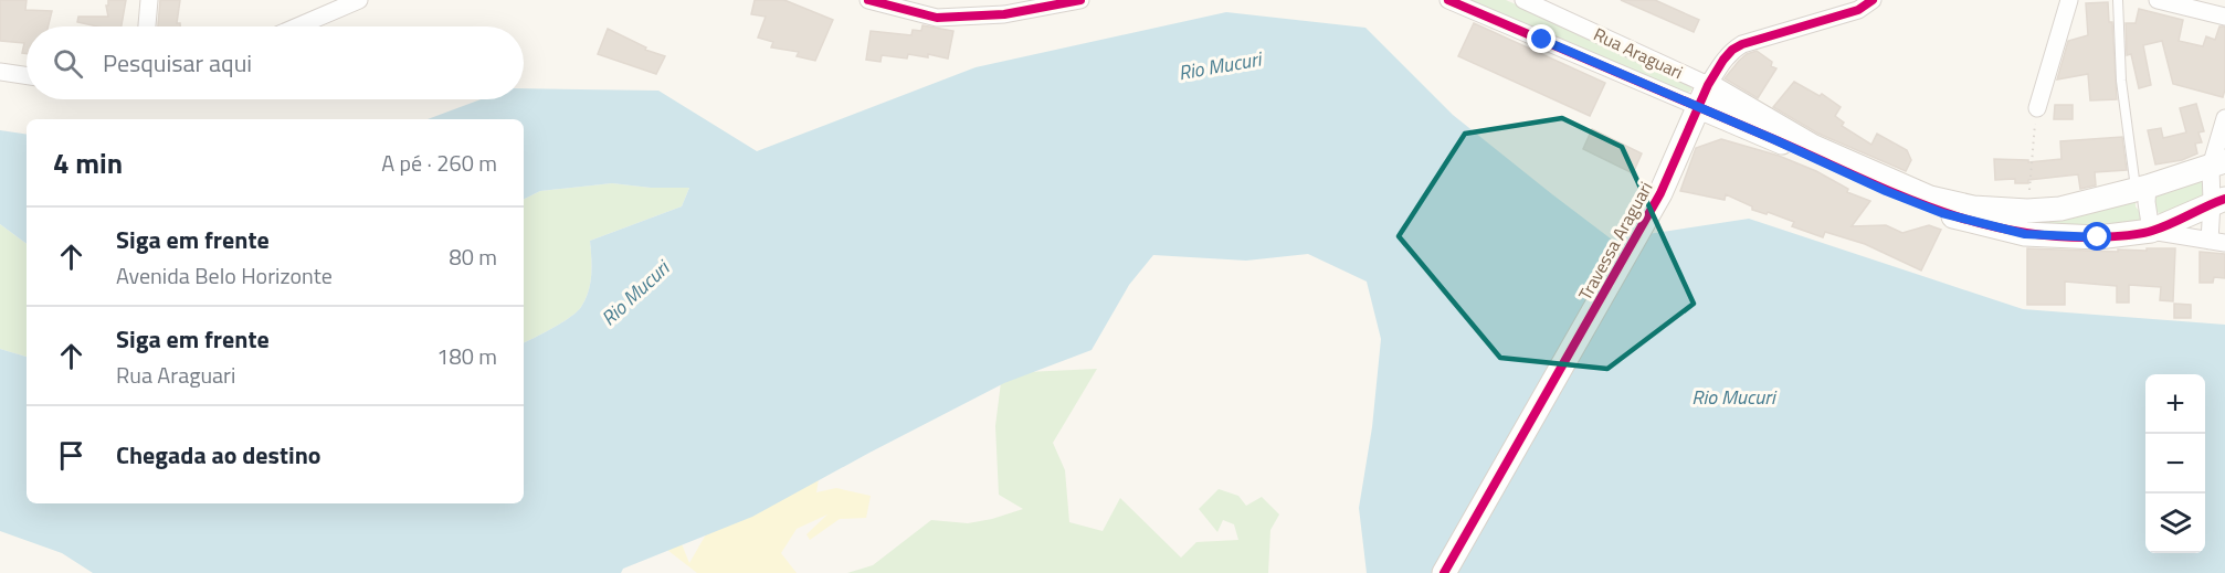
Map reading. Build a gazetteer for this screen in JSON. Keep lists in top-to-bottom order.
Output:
{
  "streets": {
    "street": ["Rua Araguari", "Travessa Araguari"]
  },
  "crossings": [
    ["Rua Araguari", "Travessa Araguari"]
  ],
  "water": ["Rio Mucuri"],
  "page": {
    "search": "Pesquisar aqui",
    "heading": ["4 min", "A pé · 260 m"],
    "list": [
      ["Siga em frente", "Avenida Belo Horizonte", "80 m"],
      ["Siga em frente", "Rua Araguari", "180 m"],
      "Chegada ao destino"
    ],
    "map_buttons": ["+", "−"]
  }
}
